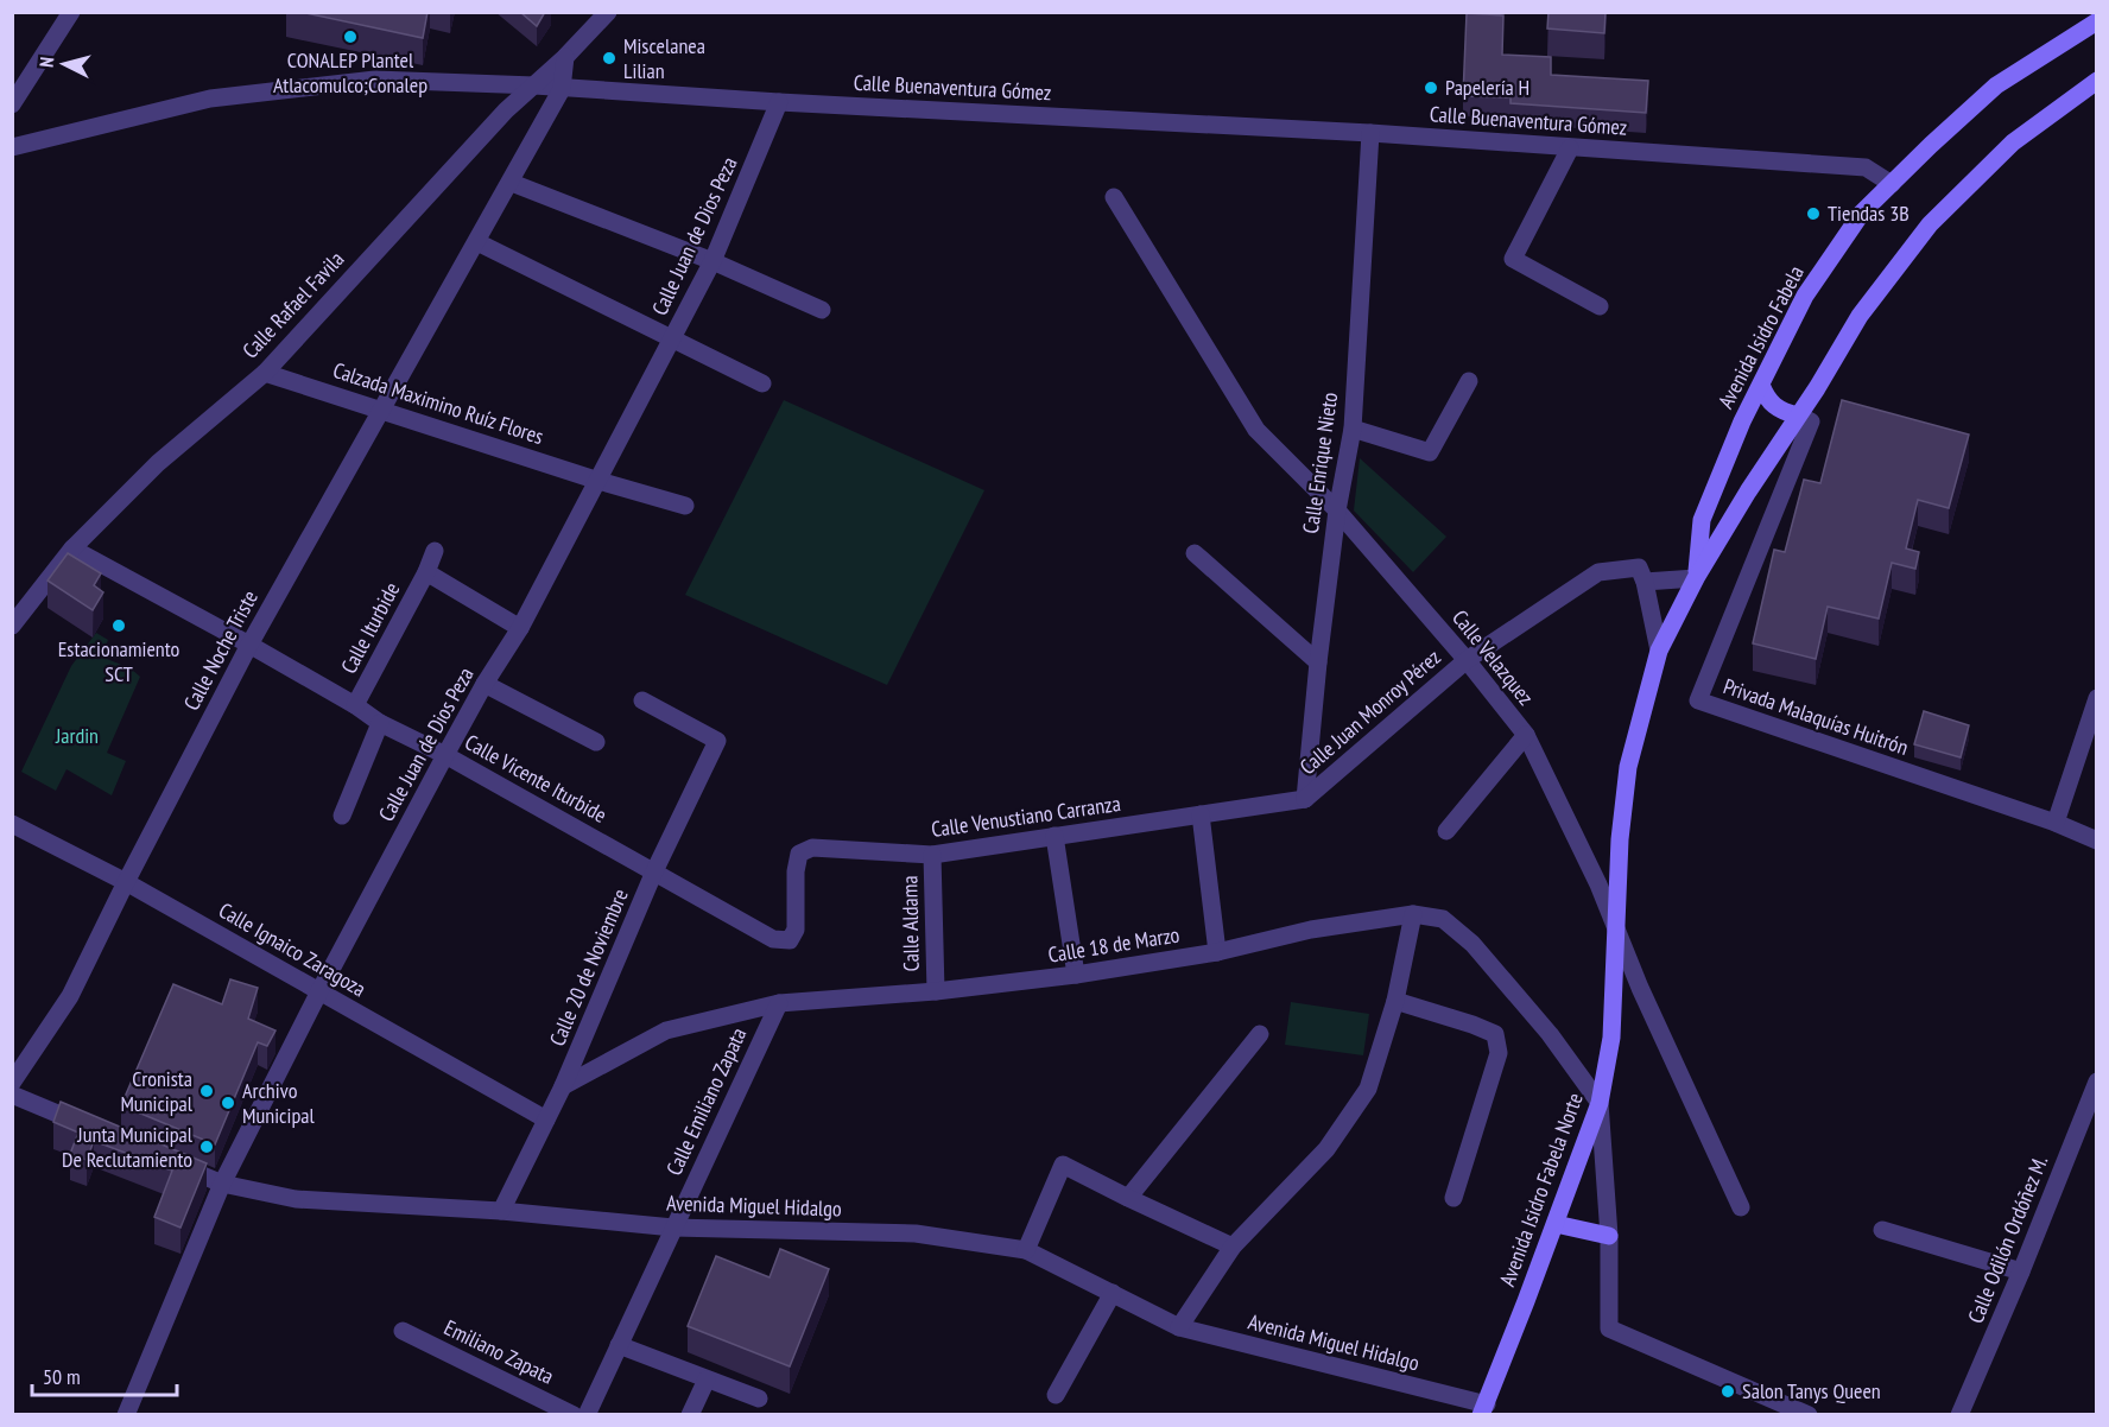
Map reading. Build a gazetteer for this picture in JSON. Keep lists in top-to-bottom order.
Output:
{
  "streets": {
    "main road": ["Avenida Isidro Fabela", "Avenida Isidro Fabela Norte"],
    "street": [
      "Calle Buenaventura Gómez",
      "Calle Juan de Dios Peza",
      "Calle Rafael Favila",
      "Calzada Maximino Ruíz Flores",
      "Calle Enrique Nieto",
      "Calle Iturbide",
      "Calle Noche Triste",
      "Calle Velazquez",
      "Calle Juan Monroy Pérez",
      "Privada Malaquías Huitrón",
      "Calle Vicente Iturbide",
      "Calle Venustiano Carranza",
      "Calle Aldama",
      "Calle 18 de Marzo",
      "Calle Ignaico Zaragoza",
      "Calle 20 de Noviembre",
      "Calle Emiliano Zapata",
      "Avenida Miguel Hidalgo",
      "Calle Odilón Ordóñez M.",
      "Emiliano Zapata"
    ]
  },
  "crossings": [
    ["Calle Buenaventura Gómez", "Calle Juan de Dios Peza"],
    ["Calle Buenaventura Gómez", "Calle Rafael Favila"],
    ["Calle Buenaventura Gómez", "Avenida Isidro Fabela"],
    ["Calle Buenaventura Gómez", "Calle Enrique Nieto"],
    ["Calle Buenaventura Gómez", "Calle Noche Triste"],
    ["Calle Juan de Dios Peza", "Calzada Maximino Ruíz Flores"],
    ["Calle Juan de Dios Peza", "Calle Iturbide"],
    ["Calle Juan de Dios Peza", "Calle Vicente Iturbide"],
    ["Calle Juan de Dios Peza", "Calle Ignaico Zaragoza"],
    ["Calle Juan de Dios Peza", "Avenida Miguel Hidalgo"],
    ["Calle Rafael Favila", "Calzada Maximino Ruíz Flores"],
    ["Calle Rafael Favila", "Calle Noche Triste"],
    ["Calle Rafael Favila", "Calle Vicente Iturbide"],
    ["Avenida Isidro Fabela", "Calle Velazquez"],
    ["Avenida Isidro Fabela", "Calle Juan Monroy Pérez"],
    ["Avenida Isidro Fabela", "Privada Malaquías Huitrón"],
    ["Avenida Isidro Fabela", "Avenida Isidro Fabela Norte"],
    ["Calzada Maximino Ruíz Flores", "Calle Noche Triste"],
    ["Calle Enrique Nieto", "Calle Velazquez"],
    ["Calle Enrique Nieto", "Calle Juan Monroy Pérez"],
    ["Calle Enrique Nieto", "Calle Venustiano Carranza"],
    ["Calle Iturbide", "Calle Vicente Iturbide"],
    ["Calle Noche Triste", "Calle Vicente Iturbide"],
    ["Calle Noche Triste", "Calle Ignaico Zaragoza"],
    ["Calle Velazquez", "Calle Juan Monroy Pérez"],
    ["Calle Velazquez", "Avenida Isidro Fabela Norte"],
    ["Calle Juan Monroy Pérez", "Calle Venustiano Carranza"],
    ["Calle Vicente Iturbide", "Calle Venustiano Carranza"],
    ["Calle Vicente Iturbide", "Calle 20 de Noviembre"],
    ["Calle Venustiano Carranza", "Calle Aldama"],
    ["Calle Aldama", "Calle 18 de Marzo"],
    ["Calle 18 de Marzo", "Calle 20 de Noviembre"],
    ["Calle 18 de Marzo", "Calle Emiliano Zapata"],
    ["Calle 18 de Marzo", "Avenida Isidro Fabela Norte"],
    ["Calle Ignaico Zaragoza", "Calle 20 de Noviembre"],
    ["Calle 20 de Noviembre", "Avenida Miguel Hidalgo"],
    ["Calle Emiliano Zapata", "Avenida Miguel Hidalgo"],
    ["Avenida Isidro Fabela Norte", "Avenida Miguel Hidalgo"]
  ],
  "parks": ["Jardin"],
  "places": [
    "CONALEP Plantel Atlacomulco;Conalep",
    "Miscelanea Lilian",
    "Papelería H",
    "Tiendas 3B",
    "Estacionamiento SCT",
    "Cronista Municipal",
    "Archivo Municipal",
    "Junta Municipal De Reclutamiento",
    "Salon Tanys Queen"
  ],
  "scale_bar": "50 m",
  "north": "left"
}
